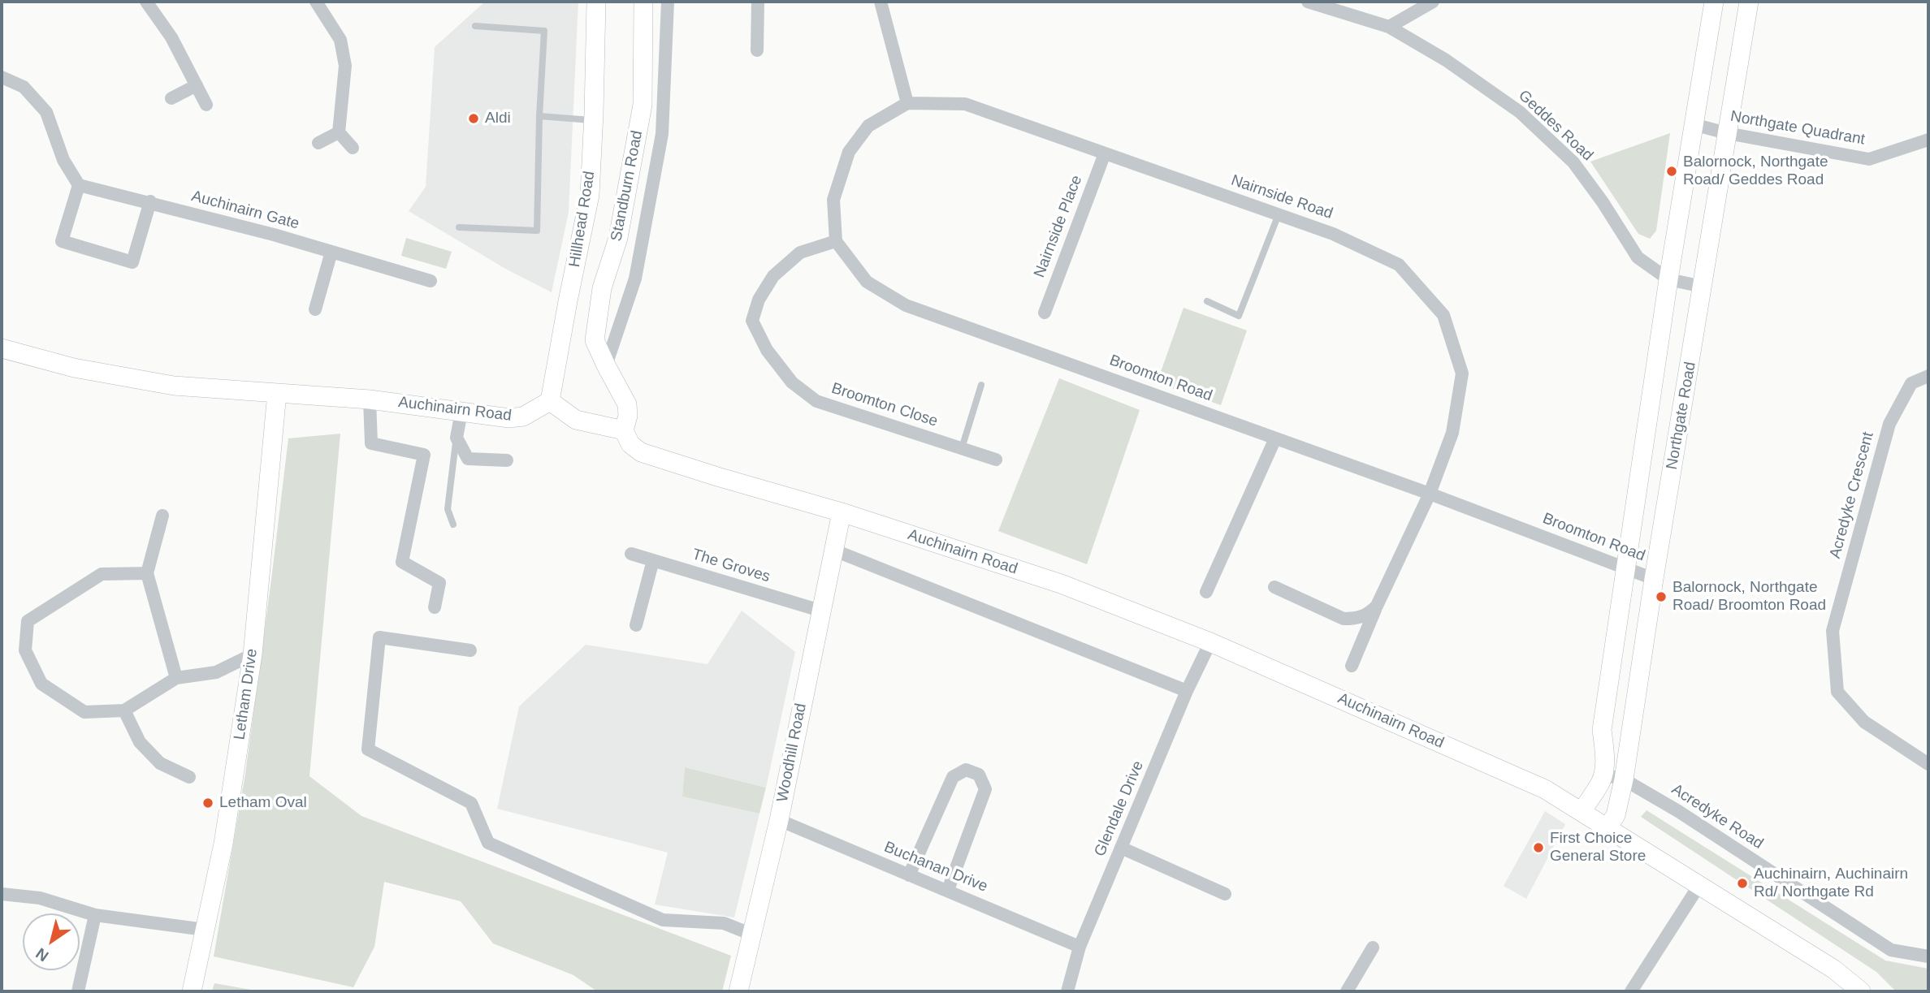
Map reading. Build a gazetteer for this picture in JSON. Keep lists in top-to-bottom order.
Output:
{
  "streets": {
    "street": [
      "Geddes Road",
      "Northgate Quadrant",
      "Standburn Road",
      "Nairnside Road",
      "Auchinairn Gate",
      "Hillhead Road",
      "Nairnside Place",
      "Broomton Road",
      "Broomton Close",
      "Auchinairn Road",
      "Northgate Road",
      "Acredyke Crescent",
      "The Groves",
      "Letham Drive",
      "Woodhill Road",
      "Glendale Drive",
      "Acredyke Road",
      "Buchanan Drive"
    ]
  },
  "crossings": [
    ["Geddes Road", "Northgate Road"],
    ["Northgate Quadrant", "Northgate Road"],
    ["Standburn Road", "Auchinairn Road"],
    ["Nairnside Road", "Nairnside Place"],
    ["Nairnside Road", "Broomton Road"],
    ["Hillhead Road", "Auchinairn Road"],
    ["Broomton Road", "Broomton Close"],
    ["Broomton Road", "Northgate Road"],
    ["Auchinairn Road", "Northgate Road"],
    ["Auchinairn Road", "Letham Drive"],
    ["Auchinairn Road", "Woodhill Road"],
    ["Auchinairn Road", "Glendale Drive"],
    ["Northgate Road", "Acredyke Road"],
    ["The Groves", "Woodhill Road"],
    ["Woodhill Road", "Buchanan Drive"],
    ["Glendale Drive", "Buchanan Drive"]
  ],
  "places": [
    "Aldi",
    "Balornock, Northgate Road/ Geddes Road",
    "Balornock, Northgate Road/ Broomton Road",
    "Letham Oval",
    "First Choice General Store",
    "Auchinairn, Auchinairn Rd/ Northgate Rd"
  ],
  "north": "bottom left"
}
